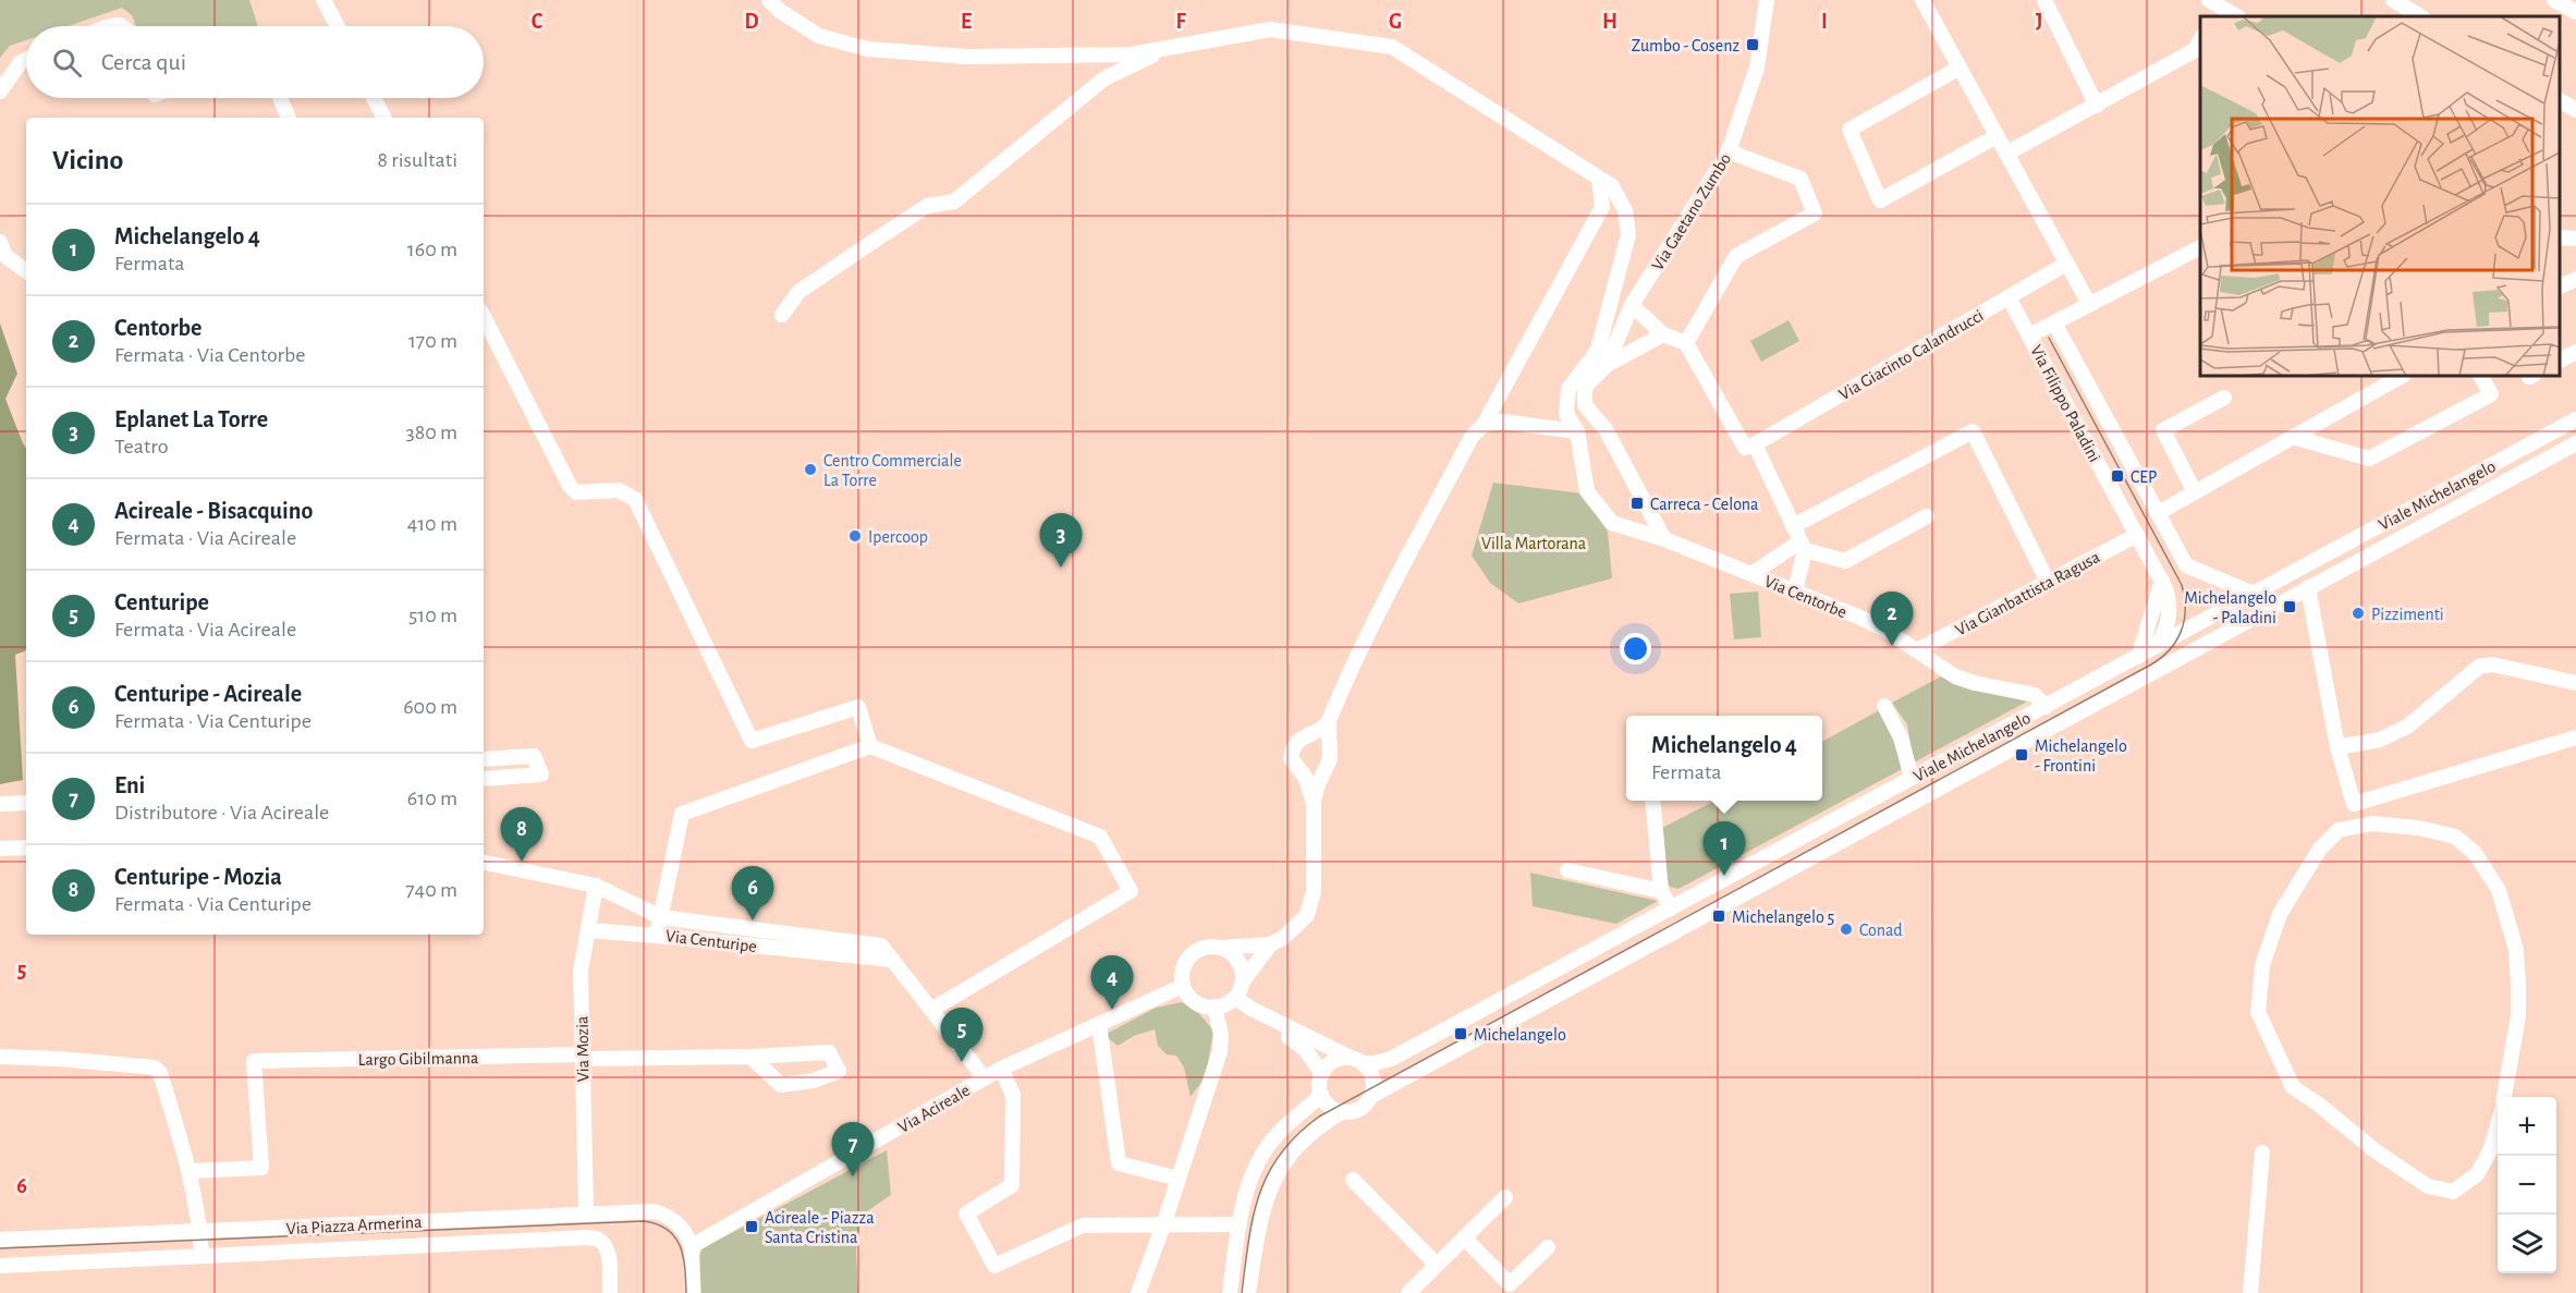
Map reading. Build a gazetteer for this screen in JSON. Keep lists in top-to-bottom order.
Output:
{
  "streets": {
    "street": [
      "Via Gaetano Zumbo",
      "Via Giacinto Calandrucci",
      "Via Filippo Paladini",
      "Viale Michelangelo",
      "Via Gianbattista Ragusa",
      "Via Centorbe",
      "Via Centuripe",
      "Via Mozia",
      "Largo Gibilmanna",
      "Via Acireale",
      "Via Piazza Armerina"
    ]
  },
  "crossings": [
    ["Via Giacinto Calandrucci", "Via Filippo Paladini"],
    ["Via Filippo Paladini", "Viale Michelangelo"],
    ["Via Filippo Paladini", "Via Gianbattista Ragusa"],
    ["Viale Michelangelo", "Via Centorbe"],
    ["Via Gianbattista Ragusa", "Via Centorbe"],
    ["Via Centuripe", "Via Mozia"],
    ["Via Mozia", "Largo Gibilmanna"],
    ["Via Mozia", "Via Piazza Armerina"],
    ["Via Acireale", "Via Piazza Armerina"]
  ],
  "parks": ["Villa Martorana"],
  "places": {
    "transit": [
      "Zumbo - Cosenz",
      "CEP",
      "Carreca - Celona",
      "Michelangelo - Paladini",
      "Michelangelo - Frontini",
      "Michelangelo 5",
      "Michelangelo",
      "Acireale - Piazza Santa Cristina"
    ],
    "other": [
      "Centro Commerciale La Torre",
      "Ipercoop",
      "Pizzimenti",
      "Conad"
    ]
  },
  "page": {
    "search": "Cerca qui",
    "heading": ["Vicino", "8 risultati"],
    "list": [
      {
        "mark": "1",
        "name": "Michelangelo 4",
        "note": "Fermata",
        "value": "160 m"
      },
      {
        "mark": "2",
        "name": "Centorbe",
        "note": "Fermata · Via Centorbe",
        "value": "170 m"
      },
      {
        "mark": "3",
        "name": "Eplanet La Torre",
        "note": "Teatro",
        "value": "380 m"
      },
      {
        "mark": "4",
        "name": "Acireale - Bisacquino",
        "note": "Fermata · Via Acireale",
        "value": "410 m"
      },
      {
        "mark": "5",
        "name": "Centuripe",
        "note": "Fermata · Via Acireale",
        "value": "510 m"
      },
      {
        "mark": "6",
        "name": "Centuripe - Acireale",
        "note": "Fermata · Via Centuripe",
        "value": "600 m"
      },
      {
        "mark": "7",
        "name": "Eni",
        "note": "Distributore · Via Acireale",
        "value": "610 m"
      },
      {
        "mark": "8",
        "name": "Centuripe - Mozia",
        "note": "Fermata · Via Centuripe",
        "value": "740 m"
      }
    ],
    "pins": [
      "3",
      "2",
      "8",
      "1",
      "6",
      "4",
      "5",
      "7"
    ],
    "popup": ["Michelangelo 4", "Fermata"],
    "map_buttons": ["+", "−"]
  },
  "grid": {
    "columns": [
      "C",
      "D",
      "E",
      "F",
      "G",
      "H",
      "I",
      "J"
    ],
    "rows": ["5", "6"]
  }
}
